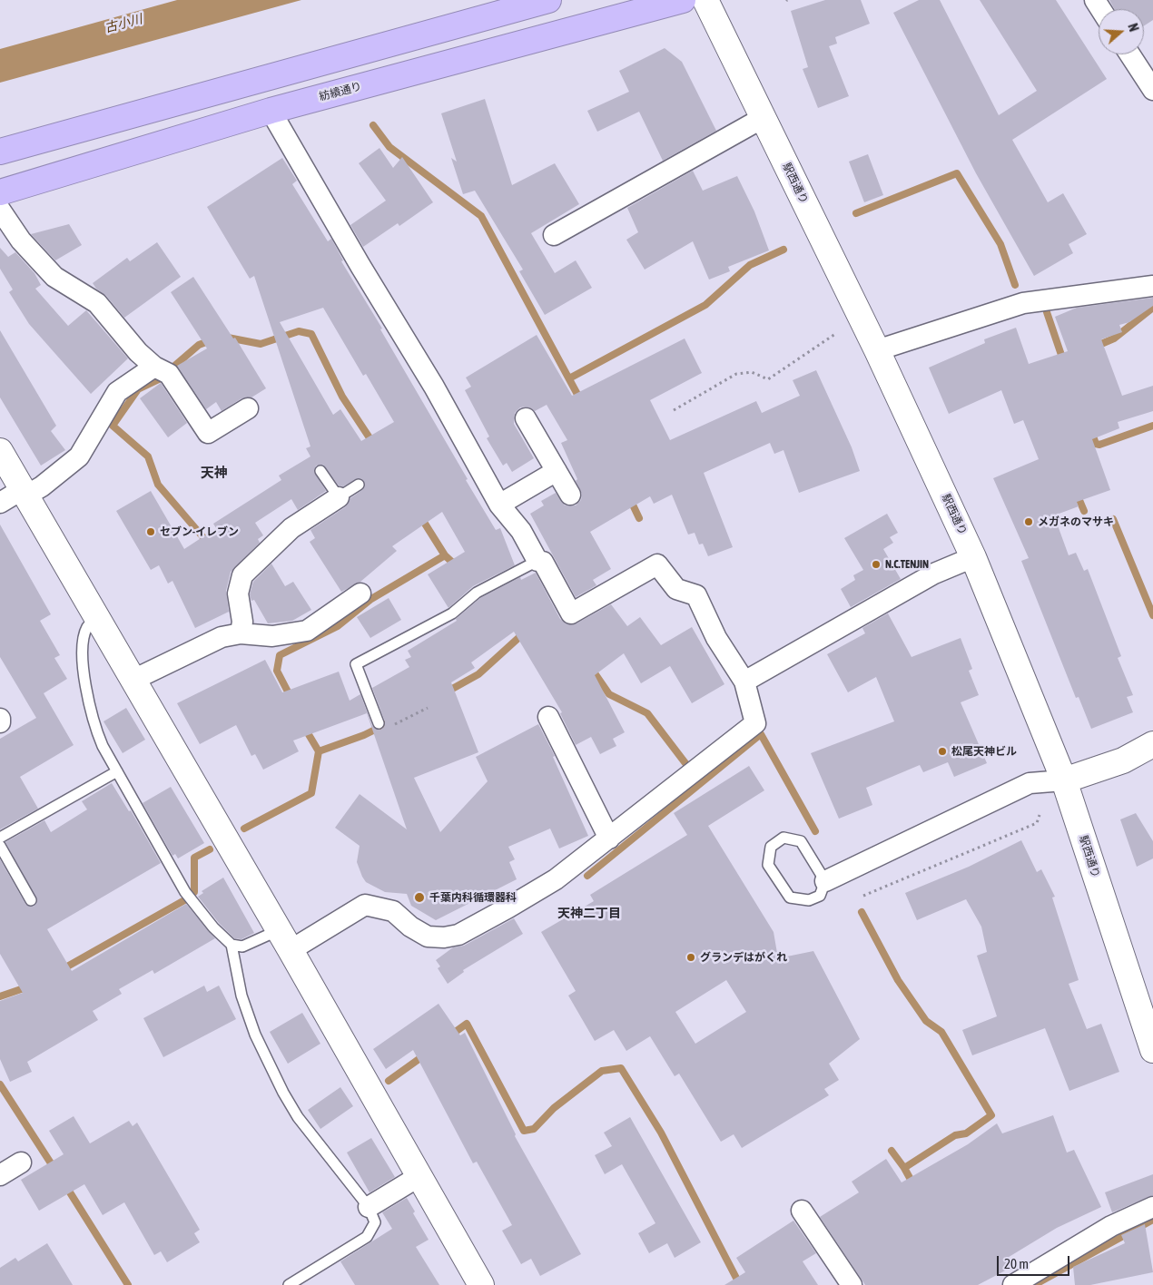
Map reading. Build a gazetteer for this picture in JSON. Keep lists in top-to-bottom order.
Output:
{
  "streets": {
    "highway": ["紡績通り"],
    "main road": ["駅西通り"]
  },
  "districts": ["天神", "天神二丁目"],
  "water": ["古小川"],
  "places": [
    "メガネのマサキ",
    "セブン-イレブン",
    "N.C.TENJIN",
    "松尾天神ビル",
    "千葉内科循環器科",
    "グランデはがくれ"
  ],
  "scale_bar": "20 m",
  "north": "right"
}
